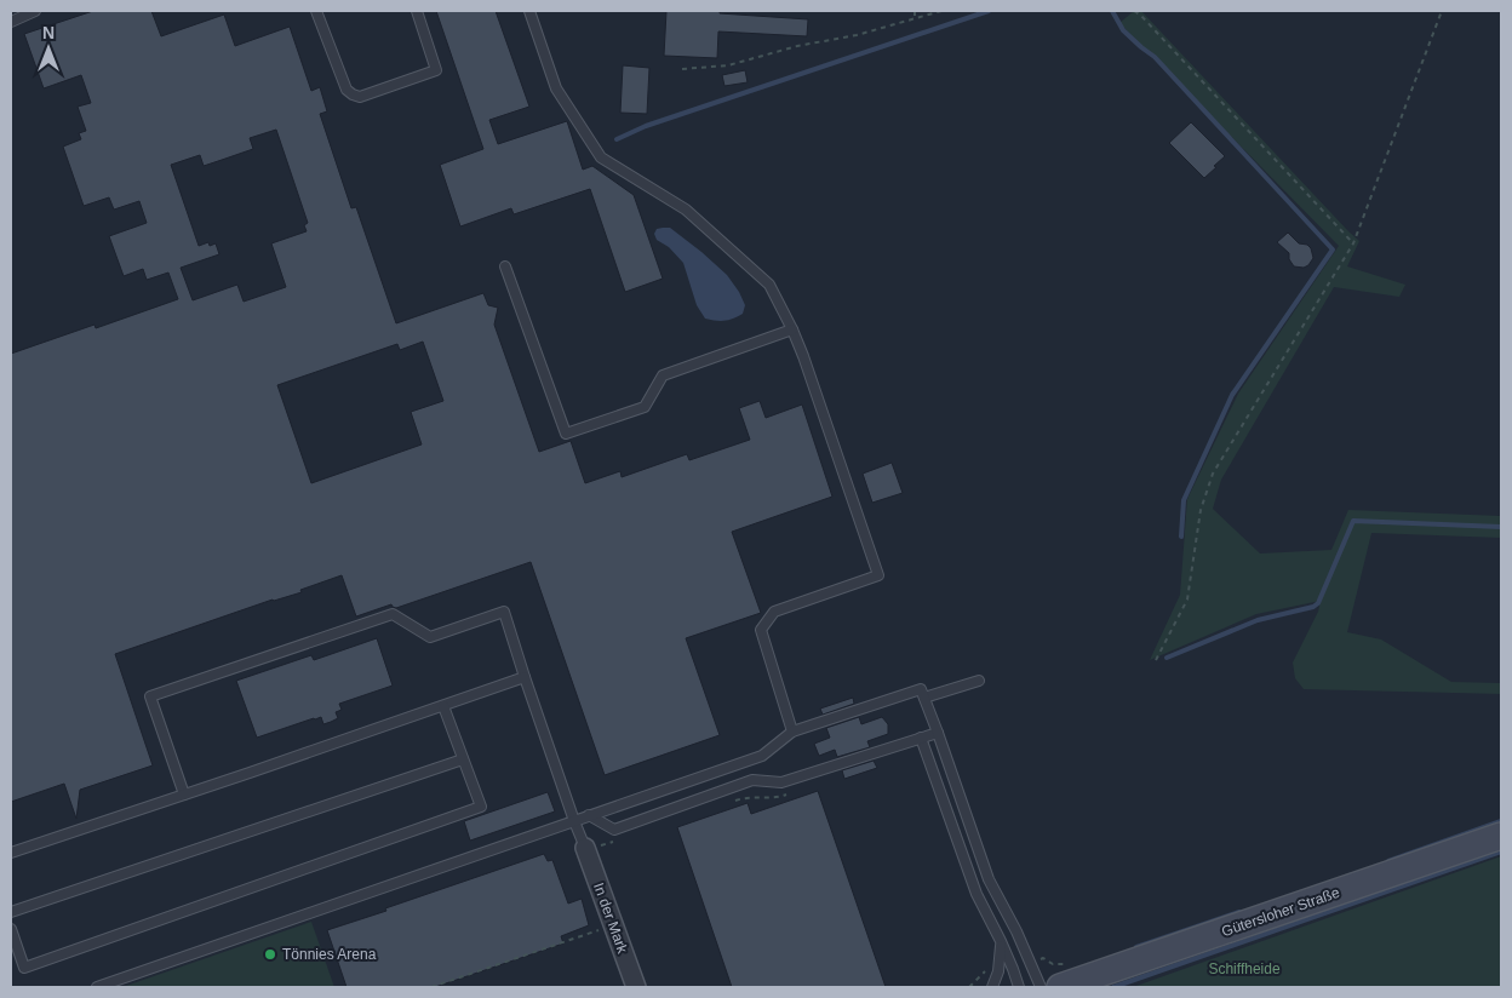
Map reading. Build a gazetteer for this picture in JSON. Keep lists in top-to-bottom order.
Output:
{
  "streets": {
    "main road": ["Gütersloher Straße"],
    "street": ["In der Mark"]
  },
  "parks": ["Schiffheide"],
  "places": ["Tönnies Arena"],
  "north": "top"
}
